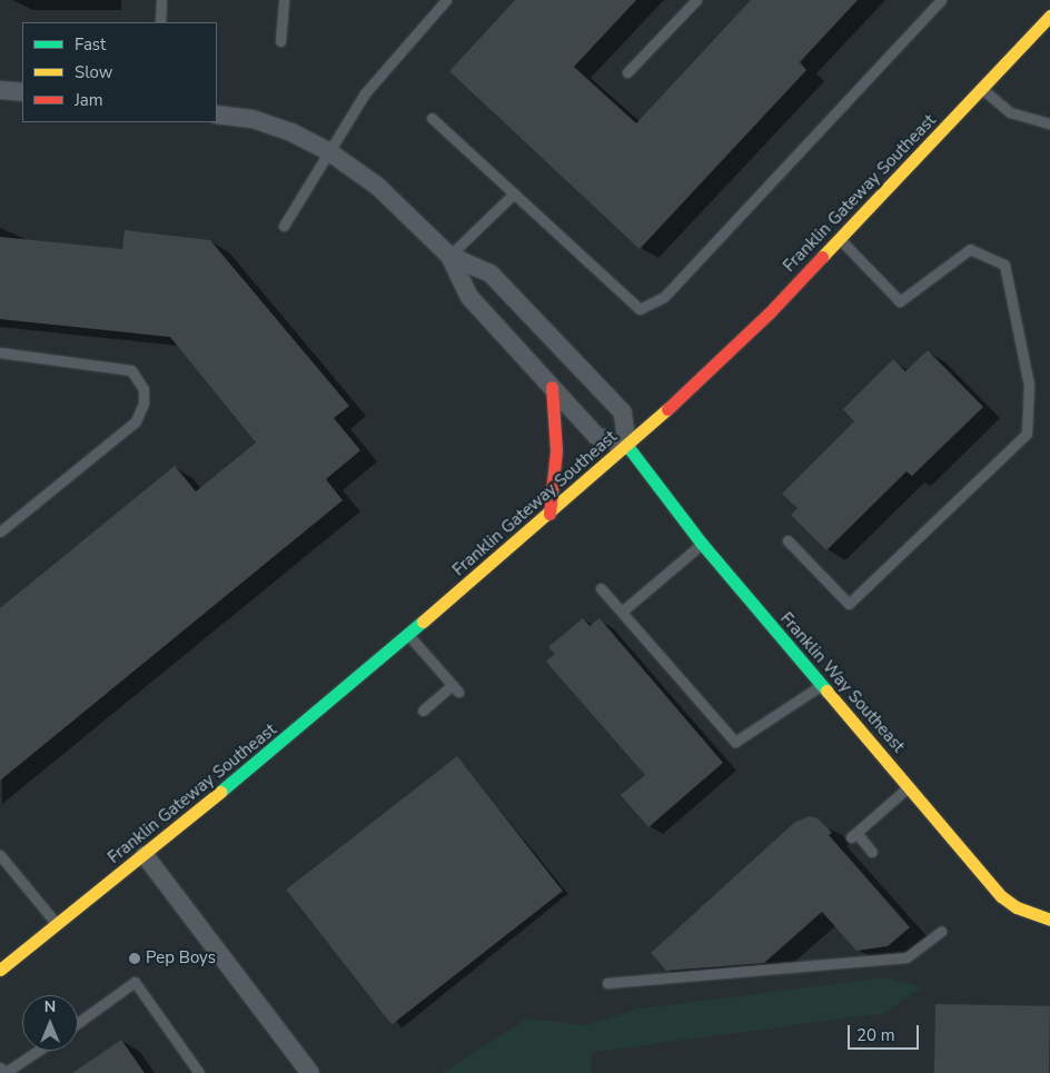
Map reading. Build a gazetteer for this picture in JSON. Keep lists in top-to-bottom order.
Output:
{
  "streets": {
    "street": ["Franklin Gateway Southeast", "Franklin Way Southeast"]
  },
  "crossings": [
    ["Franklin Gateway Southeast", "Franklin Way Southeast"]
  ],
  "places": ["Pep Boys"],
  "legend": ["Fast", "Slow", "Jam"],
  "scale_bar": "20 m",
  "north": "top"
}
